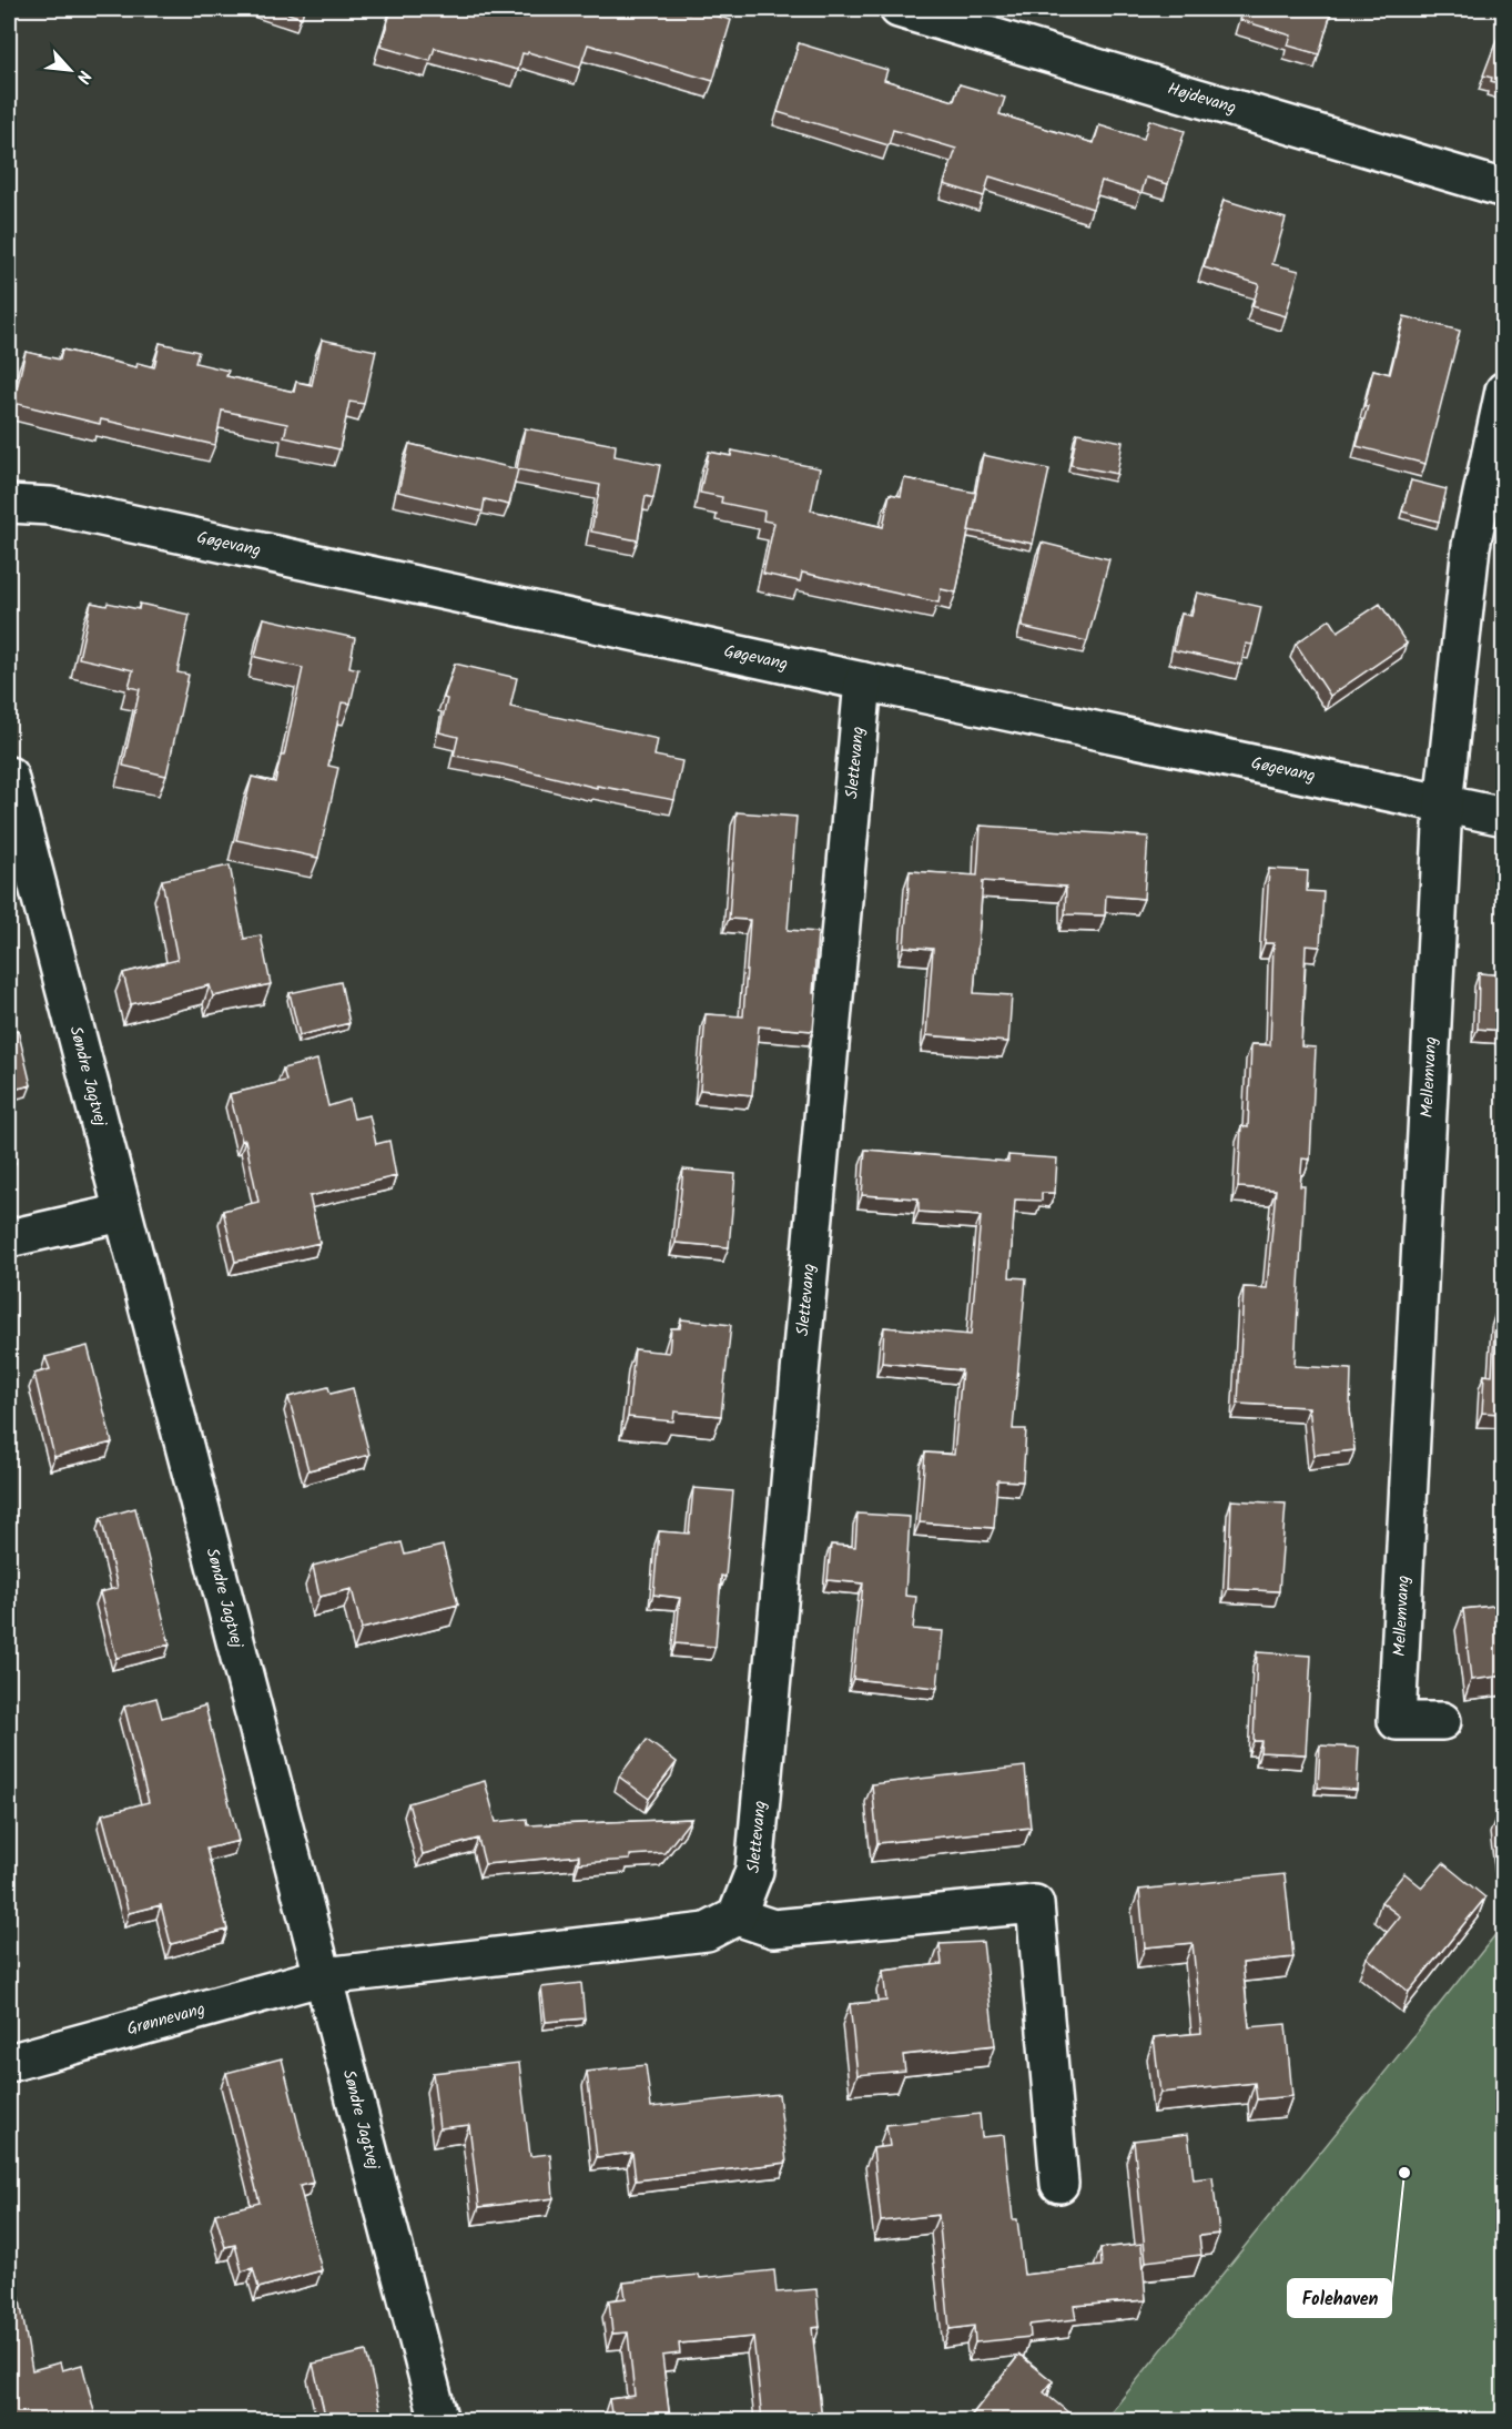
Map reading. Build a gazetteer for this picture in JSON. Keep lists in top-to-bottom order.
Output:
{
  "streets": {
    "street": [
      "Højdevang",
      "Gøgevang",
      "Slettevang",
      "Søndre Jagtvej",
      "Mellemvang",
      "Grønnevang"
    ]
  },
  "crossings": [
    ["Gøgevang", "Slettevang"],
    ["Gøgevang", "Mellemvang"],
    ["Søndre Jagtvej", "Grønnevang"]
  ],
  "places": ["Folehaven"],
  "north": "bottom right"
}
